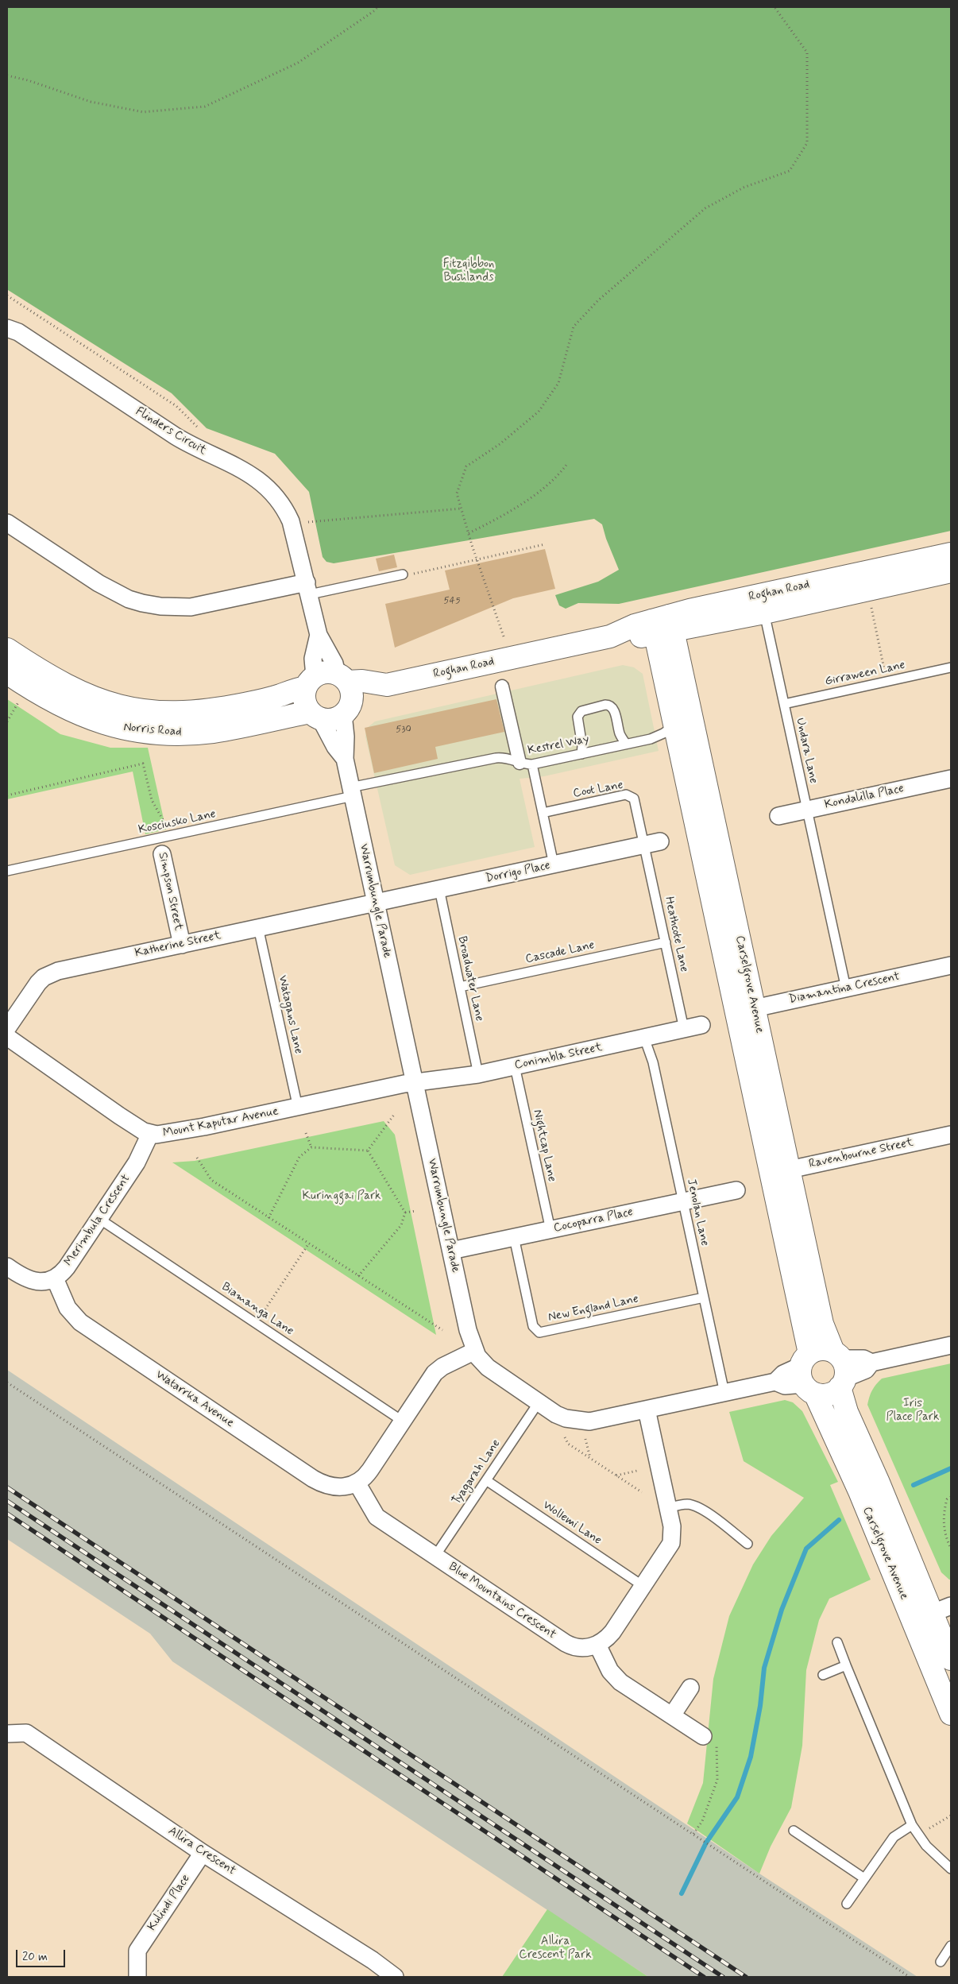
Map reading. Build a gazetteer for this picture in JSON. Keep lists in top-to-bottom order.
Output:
{
  "streets": {
    "street": [
      "Flinders Circuit",
      "Roghan Road",
      "Norris Road",
      "Kondalilla Place",
      "Dorrigo Place",
      "Simpson Street",
      "Warrumbungle Parade",
      "Katherine Street",
      "Carselgrove Avenue",
      "Diamantina Crescent",
      "Conimbla Street",
      "Mount Kaputar Avenue",
      "Ravenbourne Street",
      "Merimbula Crescent",
      "Cocoparra Place",
      "Watarrka Avenue",
      "Blue Mountains Crescent",
      "Allira Crescent",
      "Kulindi Place"
    ],
    "lane": [
      "Girraween Lane",
      "Kestrel Way",
      "Undara Lane",
      "Coot Lane",
      "Kosciusko Lane",
      "Heathcote Lane",
      "Cascade Lane",
      "Broadwater Lane",
      "Watagans Lane",
      "Nightcap Lane",
      "Jenolan Lane",
      "New England Lane",
      "Biamanga Lane",
      "Tyagarah Lane",
      "Wollemi Lane"
    ]
  },
  "crossings": [
    ["Flinders Circuit", "Roghan Road"],
    ["Flinders Circuit", "Norris Road"],
    ["Flinders Circuit", "Warrumbungle Parade"],
    ["Roghan Road", "Norris Road"],
    ["Roghan Road", "Undara Lane"],
    ["Roghan Road", "Warrumbungle Parade"],
    ["Roghan Road", "Carselgrove Avenue"],
    ["Girraween Lane", "Undara Lane"],
    ["Norris Road", "Warrumbungle Parade"],
    ["Kestrel Way", "Kosciusko Lane"],
    ["Kestrel Way", "Warrumbungle Parade"],
    ["Kestrel Way", "Carselgrove Avenue"],
    ["Undara Lane", "Kondalilla Place"],
    ["Undara Lane", "Diamantina Crescent"],
    ["Coot Lane", "Dorrigo Place"],
    ["Coot Lane", "Heathcote Lane"],
    ["Kosciusko Lane", "Simpson Street"],
    ["Kosciusko Lane", "Warrumbungle Parade"],
    ["Dorrigo Place", "Warrumbungle Parade"],
    ["Dorrigo Place", "Heathcote Lane"],
    ["Dorrigo Place", "Katherine Street"],
    ["Dorrigo Place", "Broadwater Lane"],
    ["Simpson Street", "Katherine Street"],
    ["Warrumbungle Parade", "Katherine Street"],
    ["Warrumbungle Parade", "Carselgrove Avenue"],
    ["Warrumbungle Parade", "Conimbla Street"],
    ["Warrumbungle Parade", "Mount Kaputar Avenue"],
    ["Warrumbungle Parade", "Jenolan Lane"],
    ["Warrumbungle Parade", "Cocoparra Place"],
    ["Warrumbungle Parade", "Tyagarah Lane"],
    ["Heathcote Lane", "Cascade Lane"],
    ["Heathcote Lane", "Conimbla Street"],
    ["Katherine Street", "Watagans Lane"],
    ["Cascade Lane", "Broadwater Lane"],
    ["Broadwater Lane", "Conimbla Street"],
    ["Carselgrove Avenue", "Diamantina Crescent"],
    ["Carselgrove Avenue", "Ravenbourne Street"],
    ["Watagans Lane", "Mount Kaputar Avenue"],
    ["Conimbla Street", "Mount Kaputar Avenue"],
    ["Conimbla Street", "Nightcap Lane"],
    ["Conimbla Street", "Jenolan Lane"],
    ["Mount Kaputar Avenue", "Merimbula Crescent"],
    ["Nightcap Lane", "Cocoparra Place"],
    ["Jenolan Lane", "Cocoparra Place"],
    ["Jenolan Lane", "New England Lane"],
    ["Merimbula Crescent", "Biamanga Lane"],
    ["Merimbula Crescent", "Watarrka Avenue"],
    ["Cocoparra Place", "New England Lane"],
    ["Watarrka Avenue", "Blue Mountains Crescent"],
    ["Tyagarah Lane", "Wollemi Lane"],
    ["Tyagarah Lane", "Blue Mountains Crescent"],
    ["Allira Crescent", "Kulindi Place"]
  ],
  "parks": [
    "Fitzgibbon Bushlands",
    "Kuringgai Park",
    "Iris Place Park",
    "Allira Crescent Park"
  ],
  "house_numbers": ["545", "530"],
  "scale_bar": "20 m"
}
